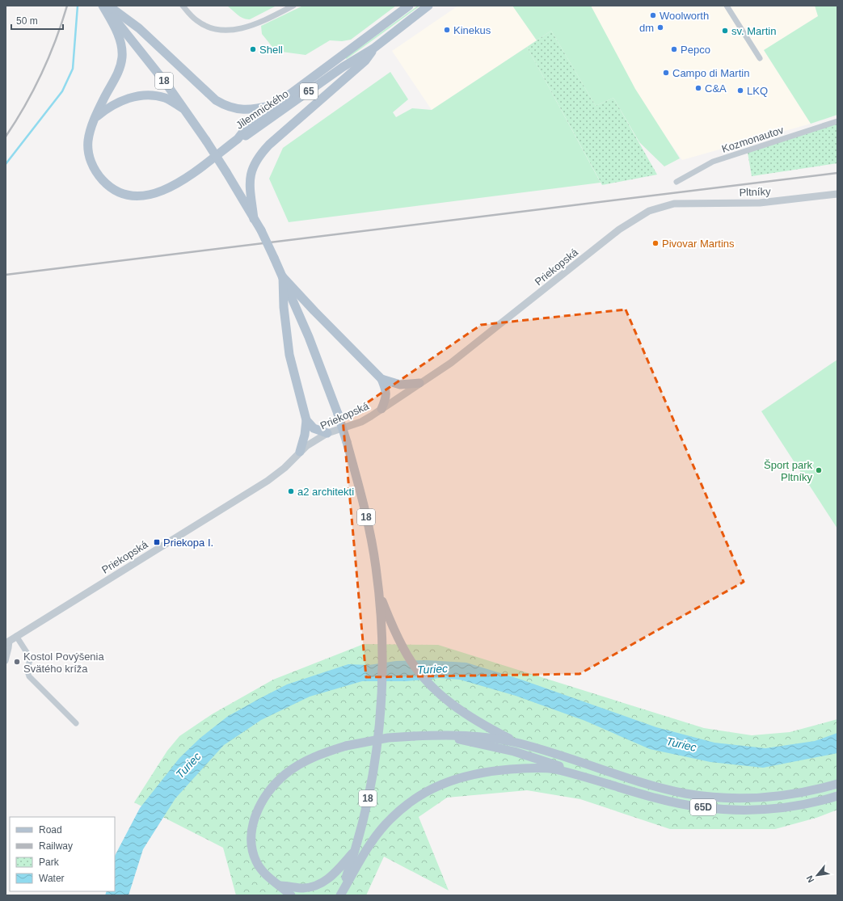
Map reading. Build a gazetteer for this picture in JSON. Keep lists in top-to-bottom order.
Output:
{
  "streets": {
    "main road": [
      "18",
      "65",
      "Jilemnického",
      "65D"
    ],
    "street": ["Kozmonautov", "Pltníky", "Priekopská"]
  },
  "crossings": [
    ["Pltníky", "Priekopská"]
  ],
  "water": ["Turiec"],
  "places": {
    "other": [
      "Woolworth",
      "dm",
      "Kinekus",
      "sv. Martin",
      "Shell",
      "Pepco",
      "Campo di Martin",
      "C&A",
      "LKQ",
      "Pivovar Martins",
      "Šport park Pltníky",
      "a2 architekti",
      "Kostol Povýšenia Svätého kríža"
    ],
    "transit": ["Priekopa I."]
  },
  "legend": [
    "Road",
    "Railway",
    "Park",
    "Water"
  ],
  "scale_bar": "50 m",
  "north": "bottom left"
}
